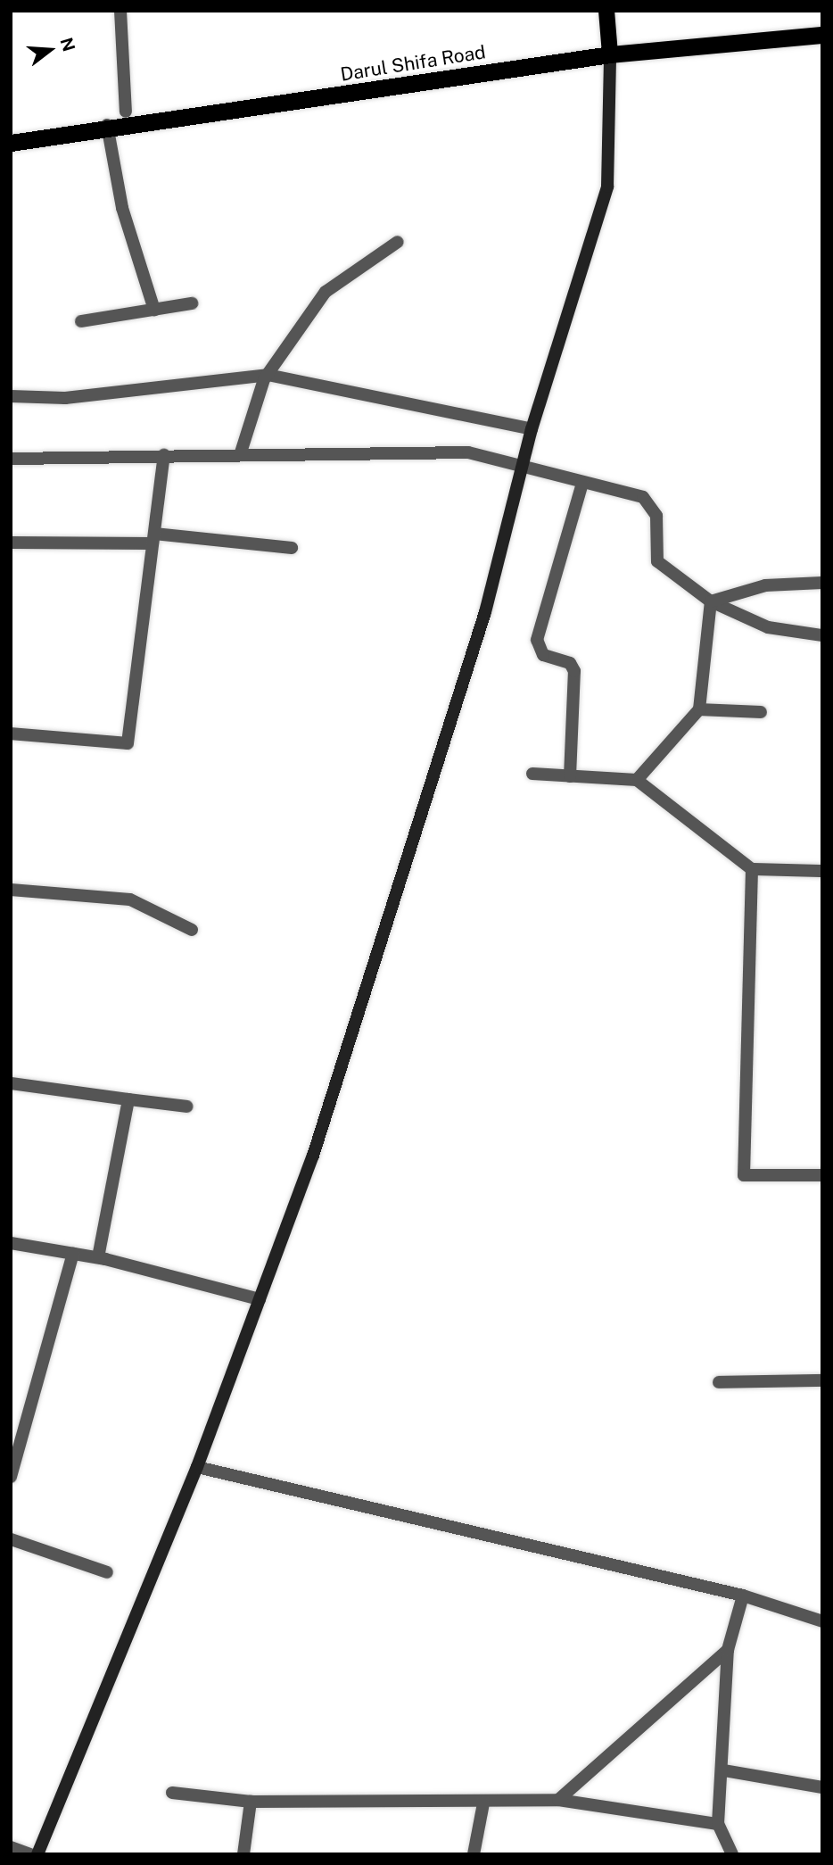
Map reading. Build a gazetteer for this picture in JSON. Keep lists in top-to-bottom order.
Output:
{
  "streets": {
    "highway": ["Darul Shifa Road"]
  },
  "north": "right"
}
